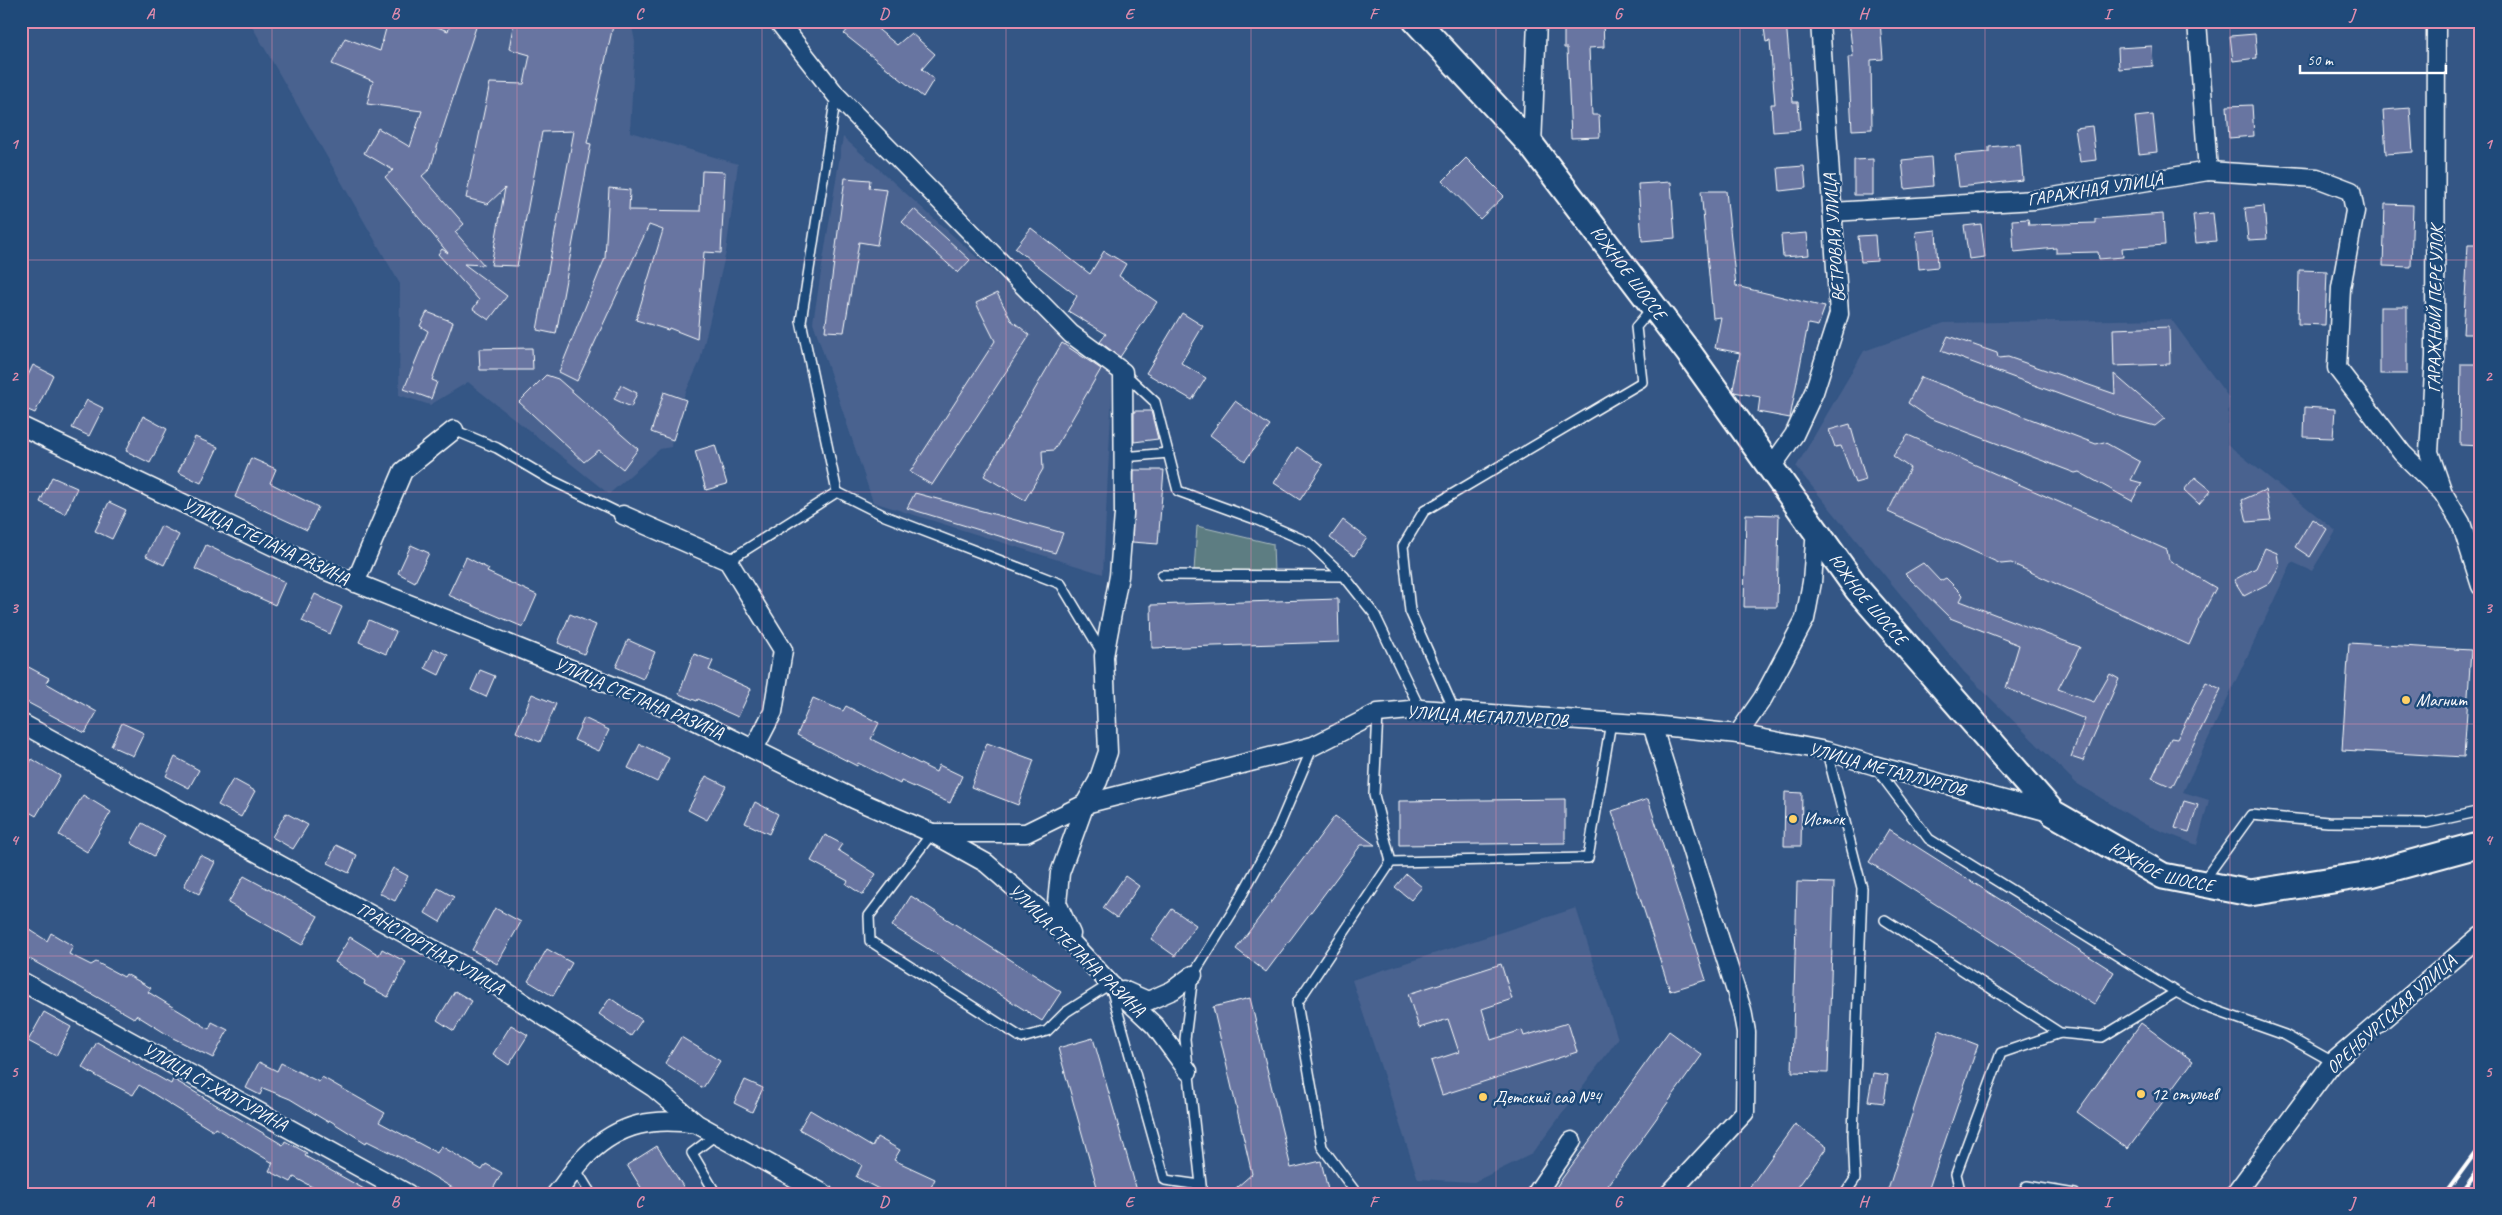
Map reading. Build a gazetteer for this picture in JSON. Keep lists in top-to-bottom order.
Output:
{
  "streets": {
    "street": [
      "ГАРАЖНАЯ УЛИЦА",
      "ВЕТРОВАЯ УЛИЦА",
      "ЮЖНОЕ ШОССЕ",
      "ГАРАЖНЫЙ ПЕРЕУЛОК",
      "УЛИЦА СТЕПАНА РАЗИНА",
      "УЛИЦА МЕТАЛЛУРГОВ",
      "ТРАНСПОРТНАЯ УЛИЦА",
      "ОРЕНБУРГСКАЯ УЛИЦА",
      "УЛИЦА СТ.ХАЛТУРИНА"
    ]
  },
  "crossings": [
    ["ГАРАЖНАЯ УЛИЦА", "ВЕТРОВАЯ УЛИЦА"],
    ["ГАРАЖНАЯ УЛИЦА", "ГАРАЖНЫЙ ПЕРЕУЛОК"],
    ["ВЕТРОВАЯ УЛИЦА", "ЮЖНОЕ ШОССЕ"],
    ["ЮЖНОЕ ШОССЕ", "УЛИЦА МЕТАЛЛУРГОВ"],
    ["УЛИЦА СТЕПАНА РАЗИНА", "УЛИЦА МЕТАЛЛУРГОВ"]
  ],
  "places": [
    "Магнит",
    "Исток",
    "12 стульев",
    "Детский сад №4"
  ],
  "scale_bar": "50 m",
  "grid": {
    "columns": [
      "A",
      "B",
      "C",
      "D",
      "E",
      "F",
      "G",
      "H",
      "I",
      "J"
    ],
    "rows": [
      "1",
      "2",
      "3",
      "4",
      "5"
    ]
  }
}
